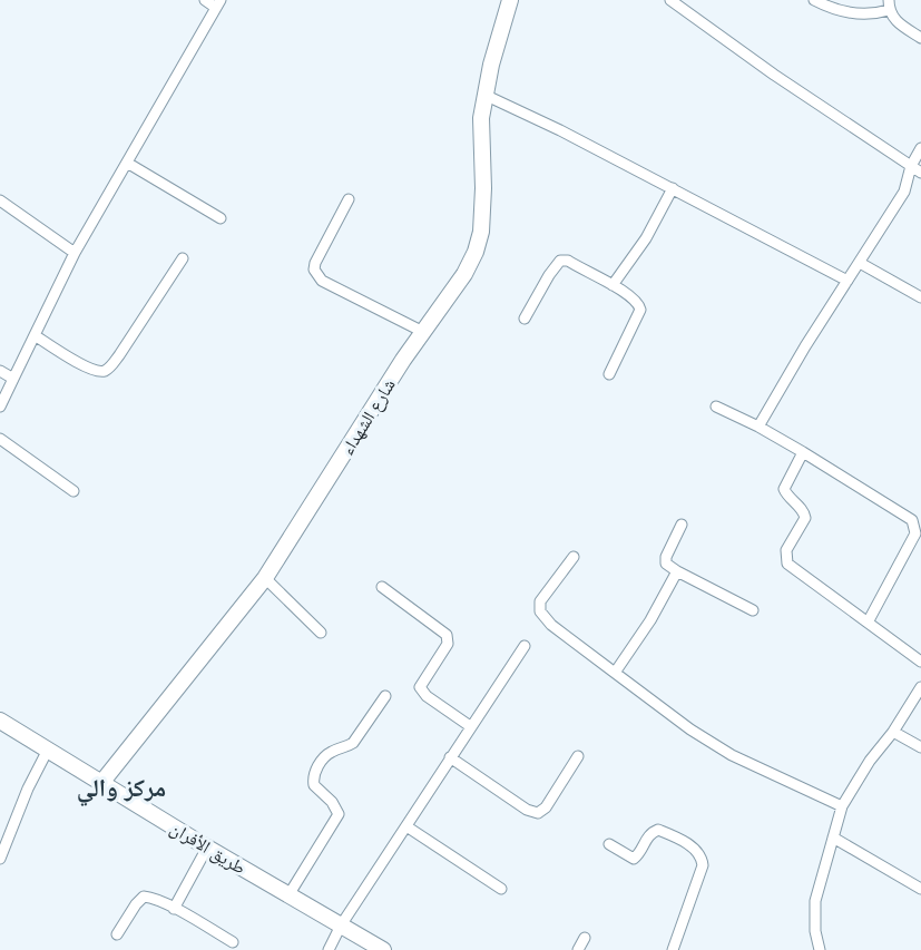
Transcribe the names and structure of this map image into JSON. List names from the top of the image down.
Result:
{
  "streets": {
    "street": ["شارع الشهداء", "طريق الأفران"]
  },
  "crossings": [
    ["شارع الشهداء", "طريق الأفران"]
  ],
  "districts": ["مركز والي"]
}
